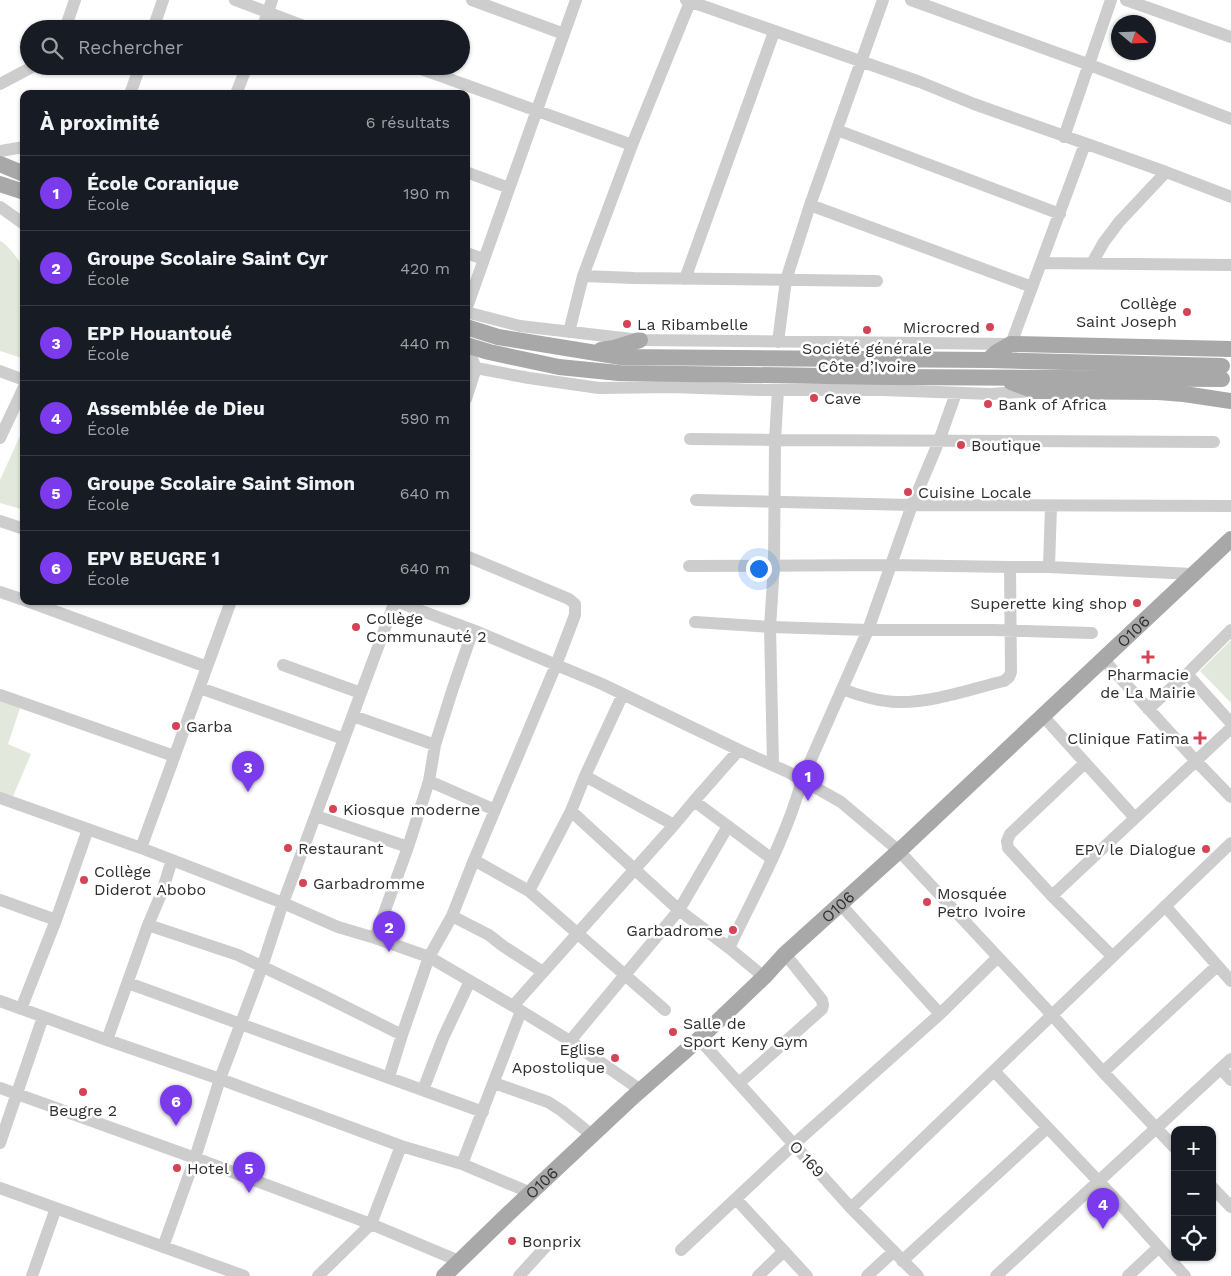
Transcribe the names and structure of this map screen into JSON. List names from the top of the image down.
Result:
{
  "streets": {
    "main road": ["O106"],
    "street": ["O 169"]
  },
  "crossings": [
    ["O106", "O 169"]
  ],
  "places": {
    "other": [
      "Collège Saint Joseph",
      "La Ribambelle",
      "Microcred",
      "Société générale Côte d’Ivoire",
      "Cave",
      "Bank of Africa",
      "Boutique",
      "Cuisine Locale",
      "Superette king shop",
      "Collège Communauté 2",
      "Garba",
      "Kiosque moderne",
      "Restaurant",
      "EPV le Dialogue",
      "Collège Diderot Abobo",
      "Garbadromme",
      "Mosquée Petro Ivoire",
      "Garbadrome",
      "Salle de Sport Keny Gym",
      "Eglise Apostolique",
      "Beugre 2",
      "Hotel",
      "Bonprix"
    ],
    "health": ["Pharmacie de La Mairie", "Clinique Fatima"]
  },
  "north": "right",
  "page": {
    "search": "Rechercher",
    "heading": ["À proximité", "6 résultats"],
    "list": [
      {
        "mark": "1",
        "name": "École Coranique",
        "note": "École",
        "value": "190 m"
      },
      {
        "mark": "2",
        "name": "Groupe Scolaire Saint Cyr",
        "note": "École",
        "value": "420 m"
      },
      {
        "mark": "3",
        "name": "EPP Houantoué",
        "note": "École",
        "value": "440 m"
      },
      {
        "mark": "4",
        "name": "Assemblée de Dieu",
        "note": "École",
        "value": "590 m"
      },
      {
        "mark": "5",
        "name": "Groupe Scolaire Saint Simon",
        "note": "École",
        "value": "640 m"
      },
      {
        "mark": "6",
        "name": "EPV BEUGRE 1",
        "note": "École",
        "value": "640 m"
      }
    ],
    "pins": [
      "3",
      "1",
      "2",
      "6",
      "5",
      "4"
    ],
    "map_buttons": ["+", "−"]
  }
}
